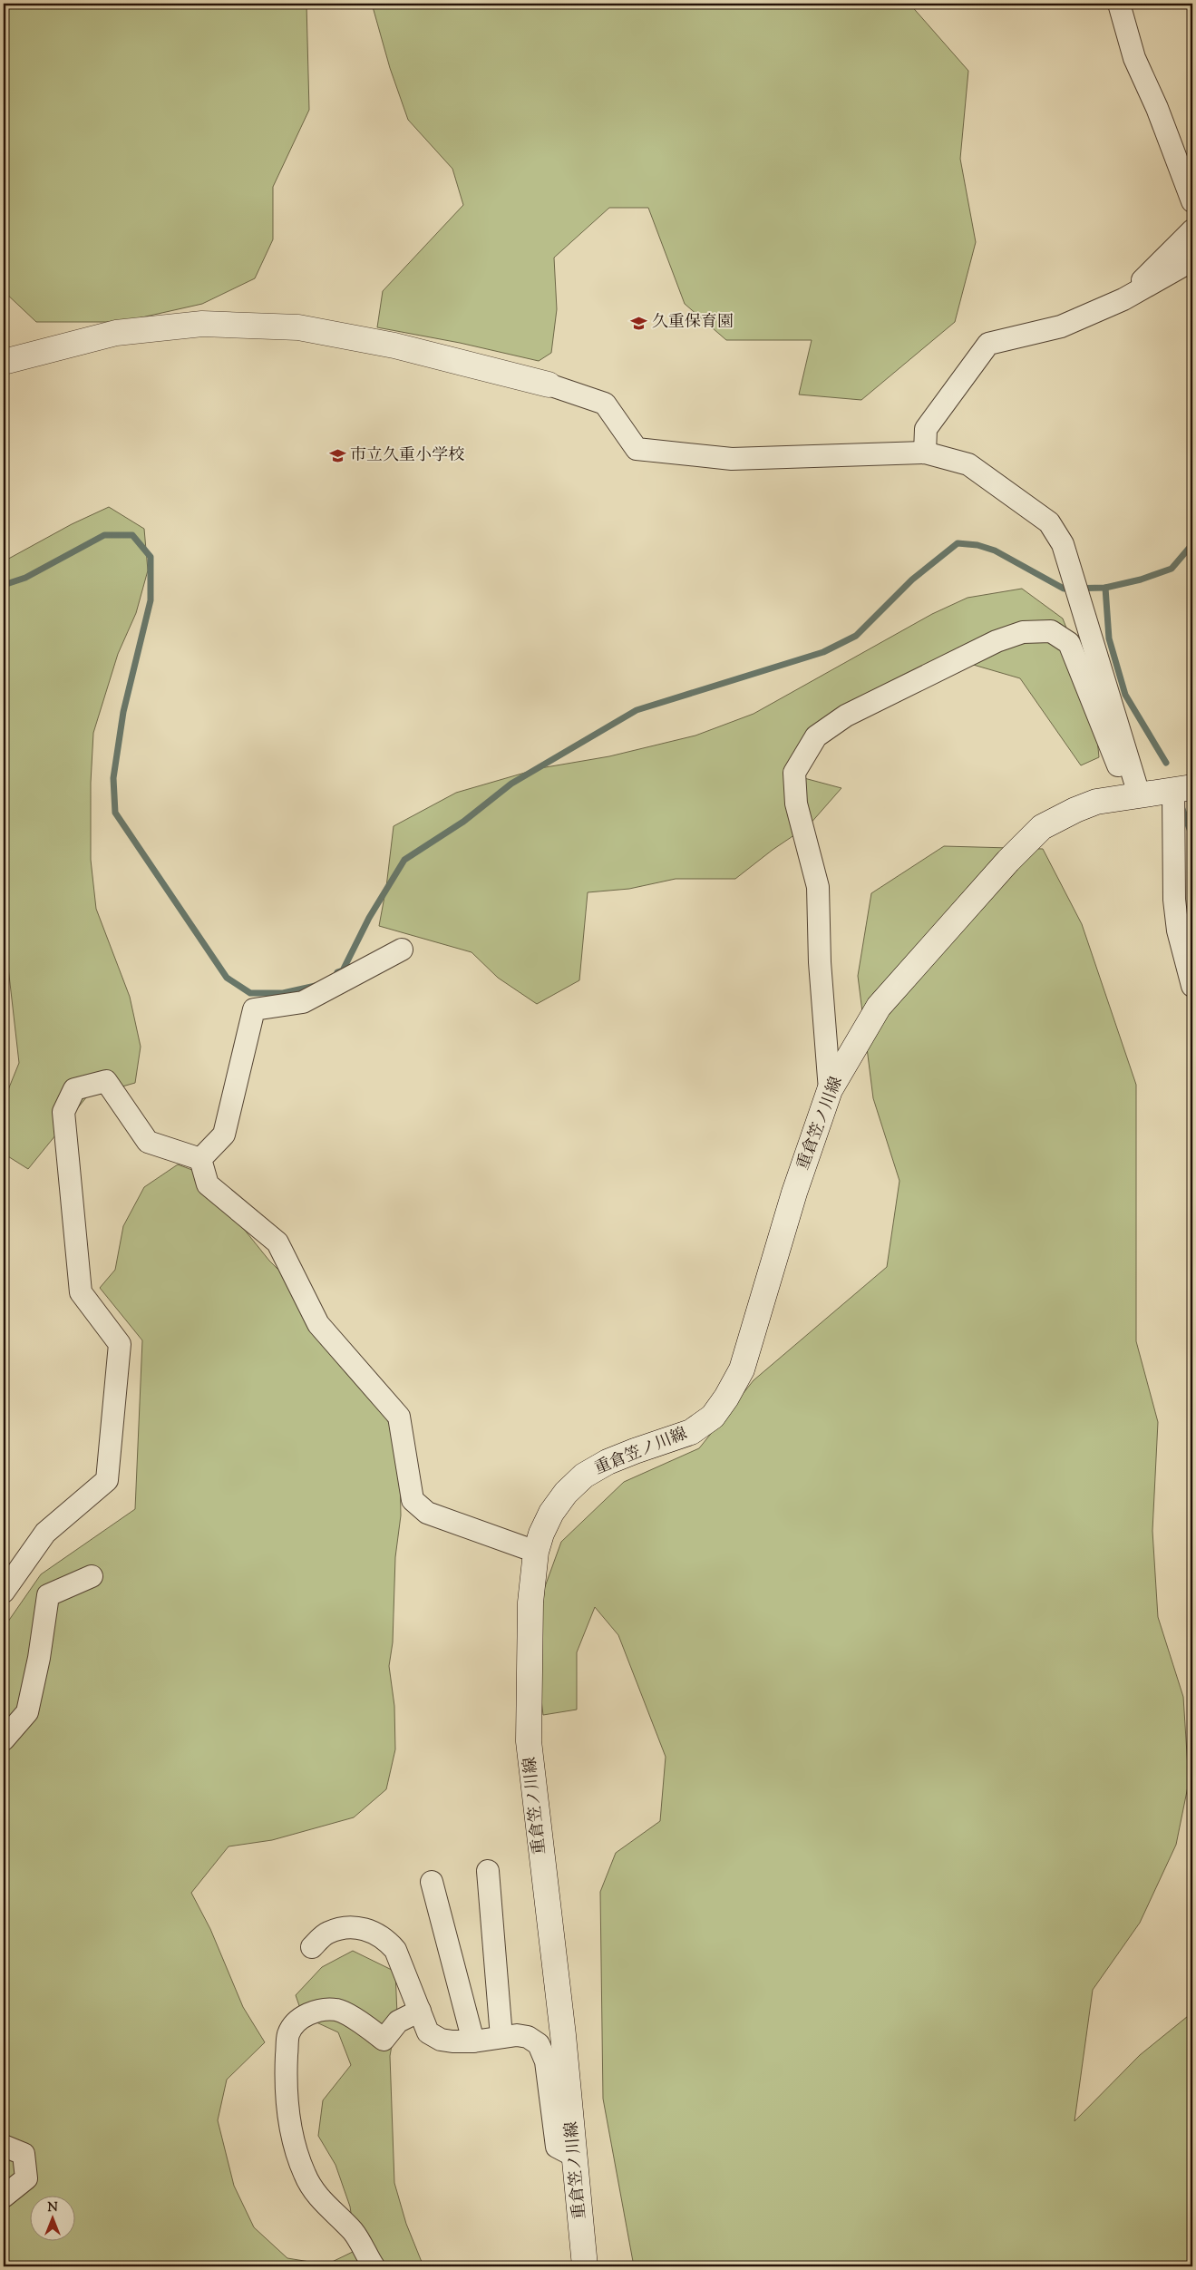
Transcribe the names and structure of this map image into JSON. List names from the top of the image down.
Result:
{
  "streets": {
    "main road": ["重倉笠ノ川線"]
  },
  "places": {
    "school or university": ["久重保育園", "市立久重小学校"]
  },
  "north": "top"
}
